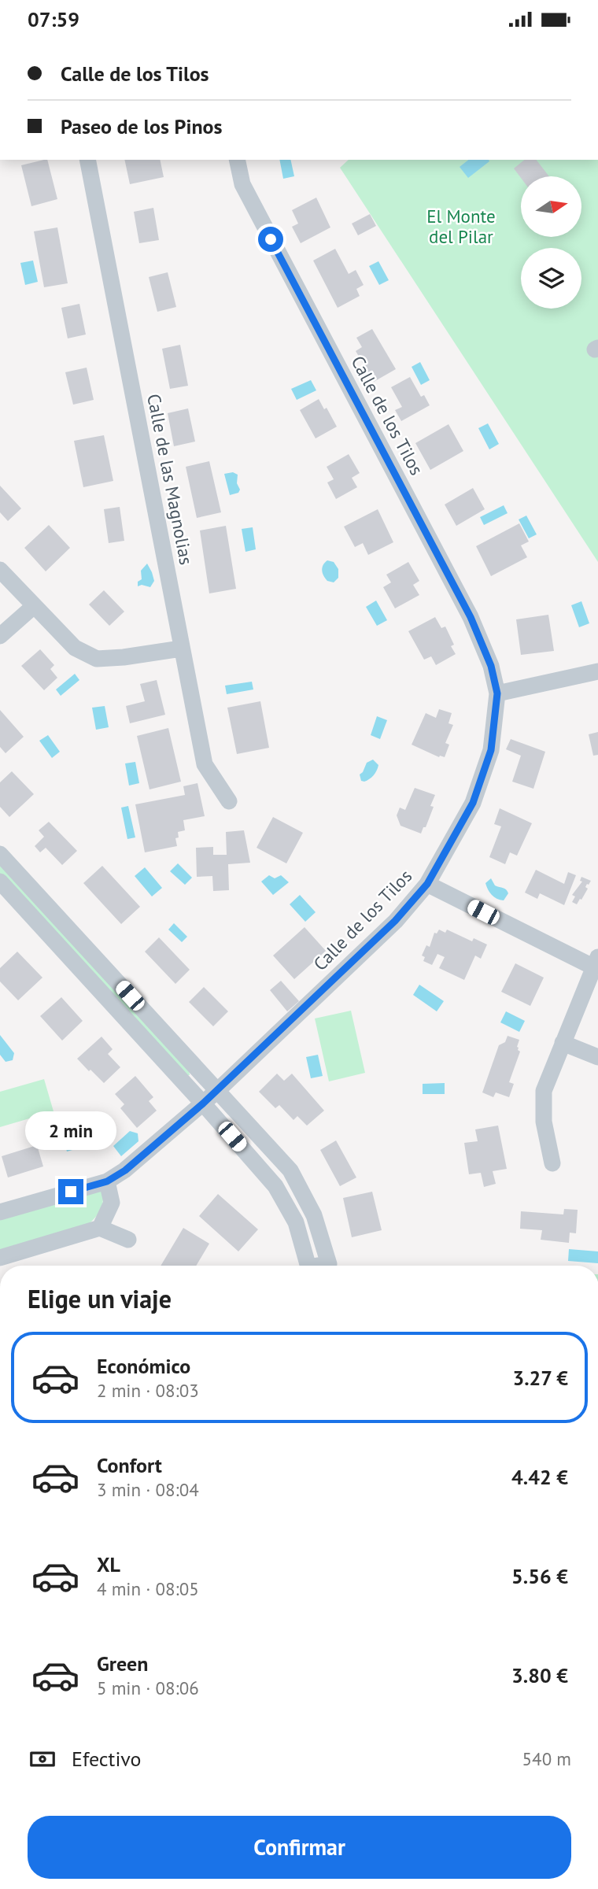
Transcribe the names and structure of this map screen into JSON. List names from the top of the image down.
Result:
{
  "streets": {
    "street": ["Calle de los Tilos", "Calle de las Magnolias"]
  },
  "parks": ["El Monte del Pilar"],
  "north": "right",
  "page": {
    "status": "07:59",
    "banner": ["Calle de los Tilos", "Paseo de los Pinos"],
    "bubble": "2 min",
    "heading": "Elige un viaje",
    "list": [
      {
        "name": "Económico",
        "note": "2 min · 08:03",
        "value": "3.27 €"
      },
      {
        "name": "Confort",
        "note": "3 min · 08:04",
        "value": "4.42 €"
      },
      {
        "name": "XL",
        "note": "4 min · 08:05",
        "value": "5.56 €"
      },
      {
        "name": "Green",
        "note": "5 min · 08:06",
        "value": "3.80 €"
      }
    ],
    "pay": ["Efectivo", "540 m"],
    "buttons": "Confirmar"
  }
}
